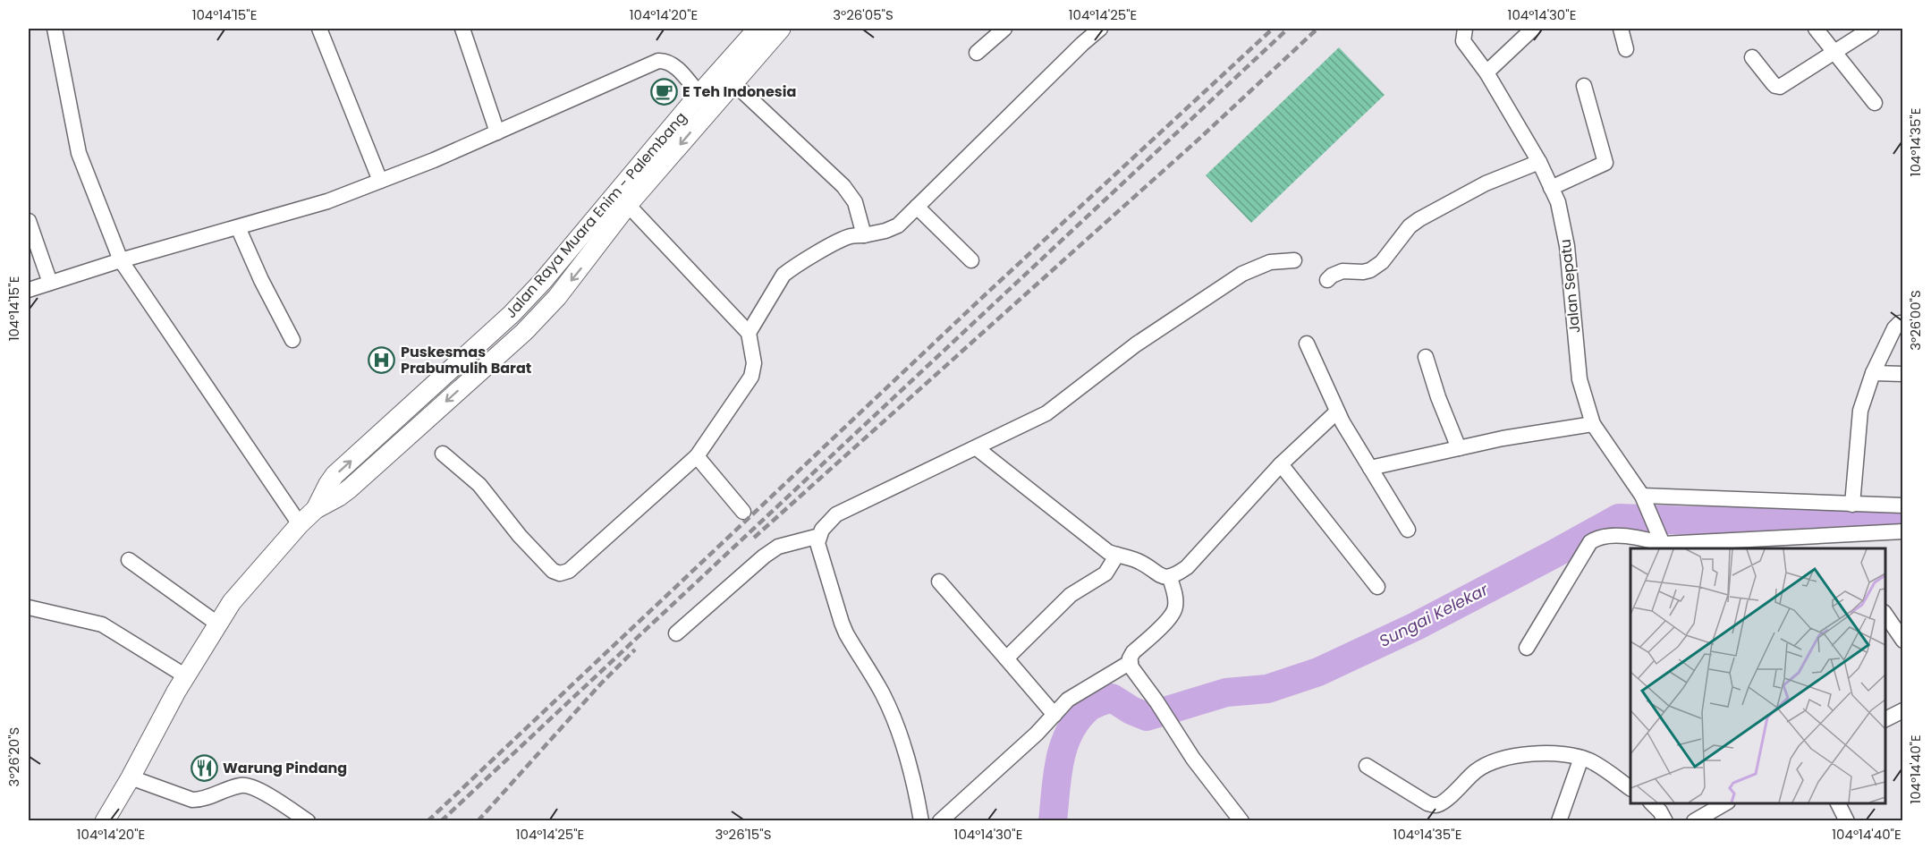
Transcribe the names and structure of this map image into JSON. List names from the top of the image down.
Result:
{
  "streets": {
    "main road": ["Jalan Raya Muara Enim - Palembang"],
    "street": ["Jalan Sepatu"]
  },
  "water": ["Sungai Kelekar"],
  "places": {
    "cafe": ["E Teh Indonesia"],
    "hospital": ["Puskesmas Prabumulih Barat"],
    "restaurant": ["Warung Pindang"]
  },
  "coordinates": [
    "104°14'15\"E",
    "104°14'20\"E",
    "3°26'05\"S",
    "104°14'25\"E",
    "104°14'30\"E",
    "104°14'35\"E",
    "3°26'00\"S",
    "3°26'20\"S",
    "104°14'40\"E",
    "3°26'15\"S"
  ]
}
